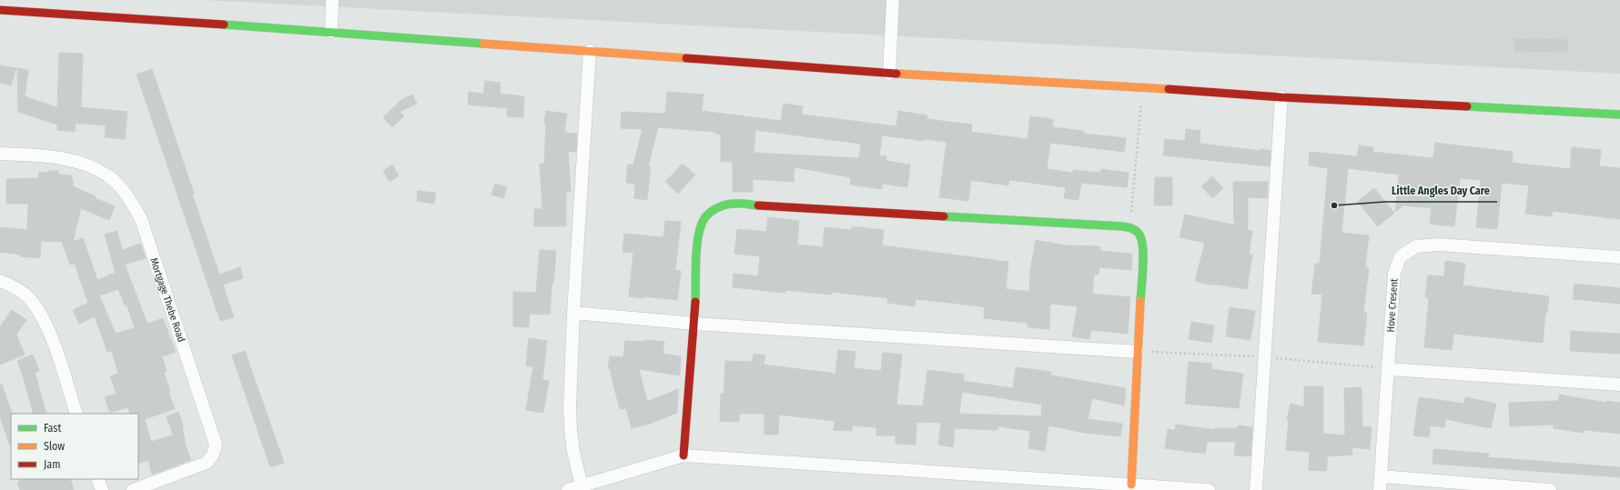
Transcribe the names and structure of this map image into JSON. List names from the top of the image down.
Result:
{
  "streets": {
    "street": ["Mortgage Thebe Road", "Hove Cresent"]
  },
  "places": ["Little Angles Day Care"],
  "legend": ["Fast", "Slow", "Jam"]
}
